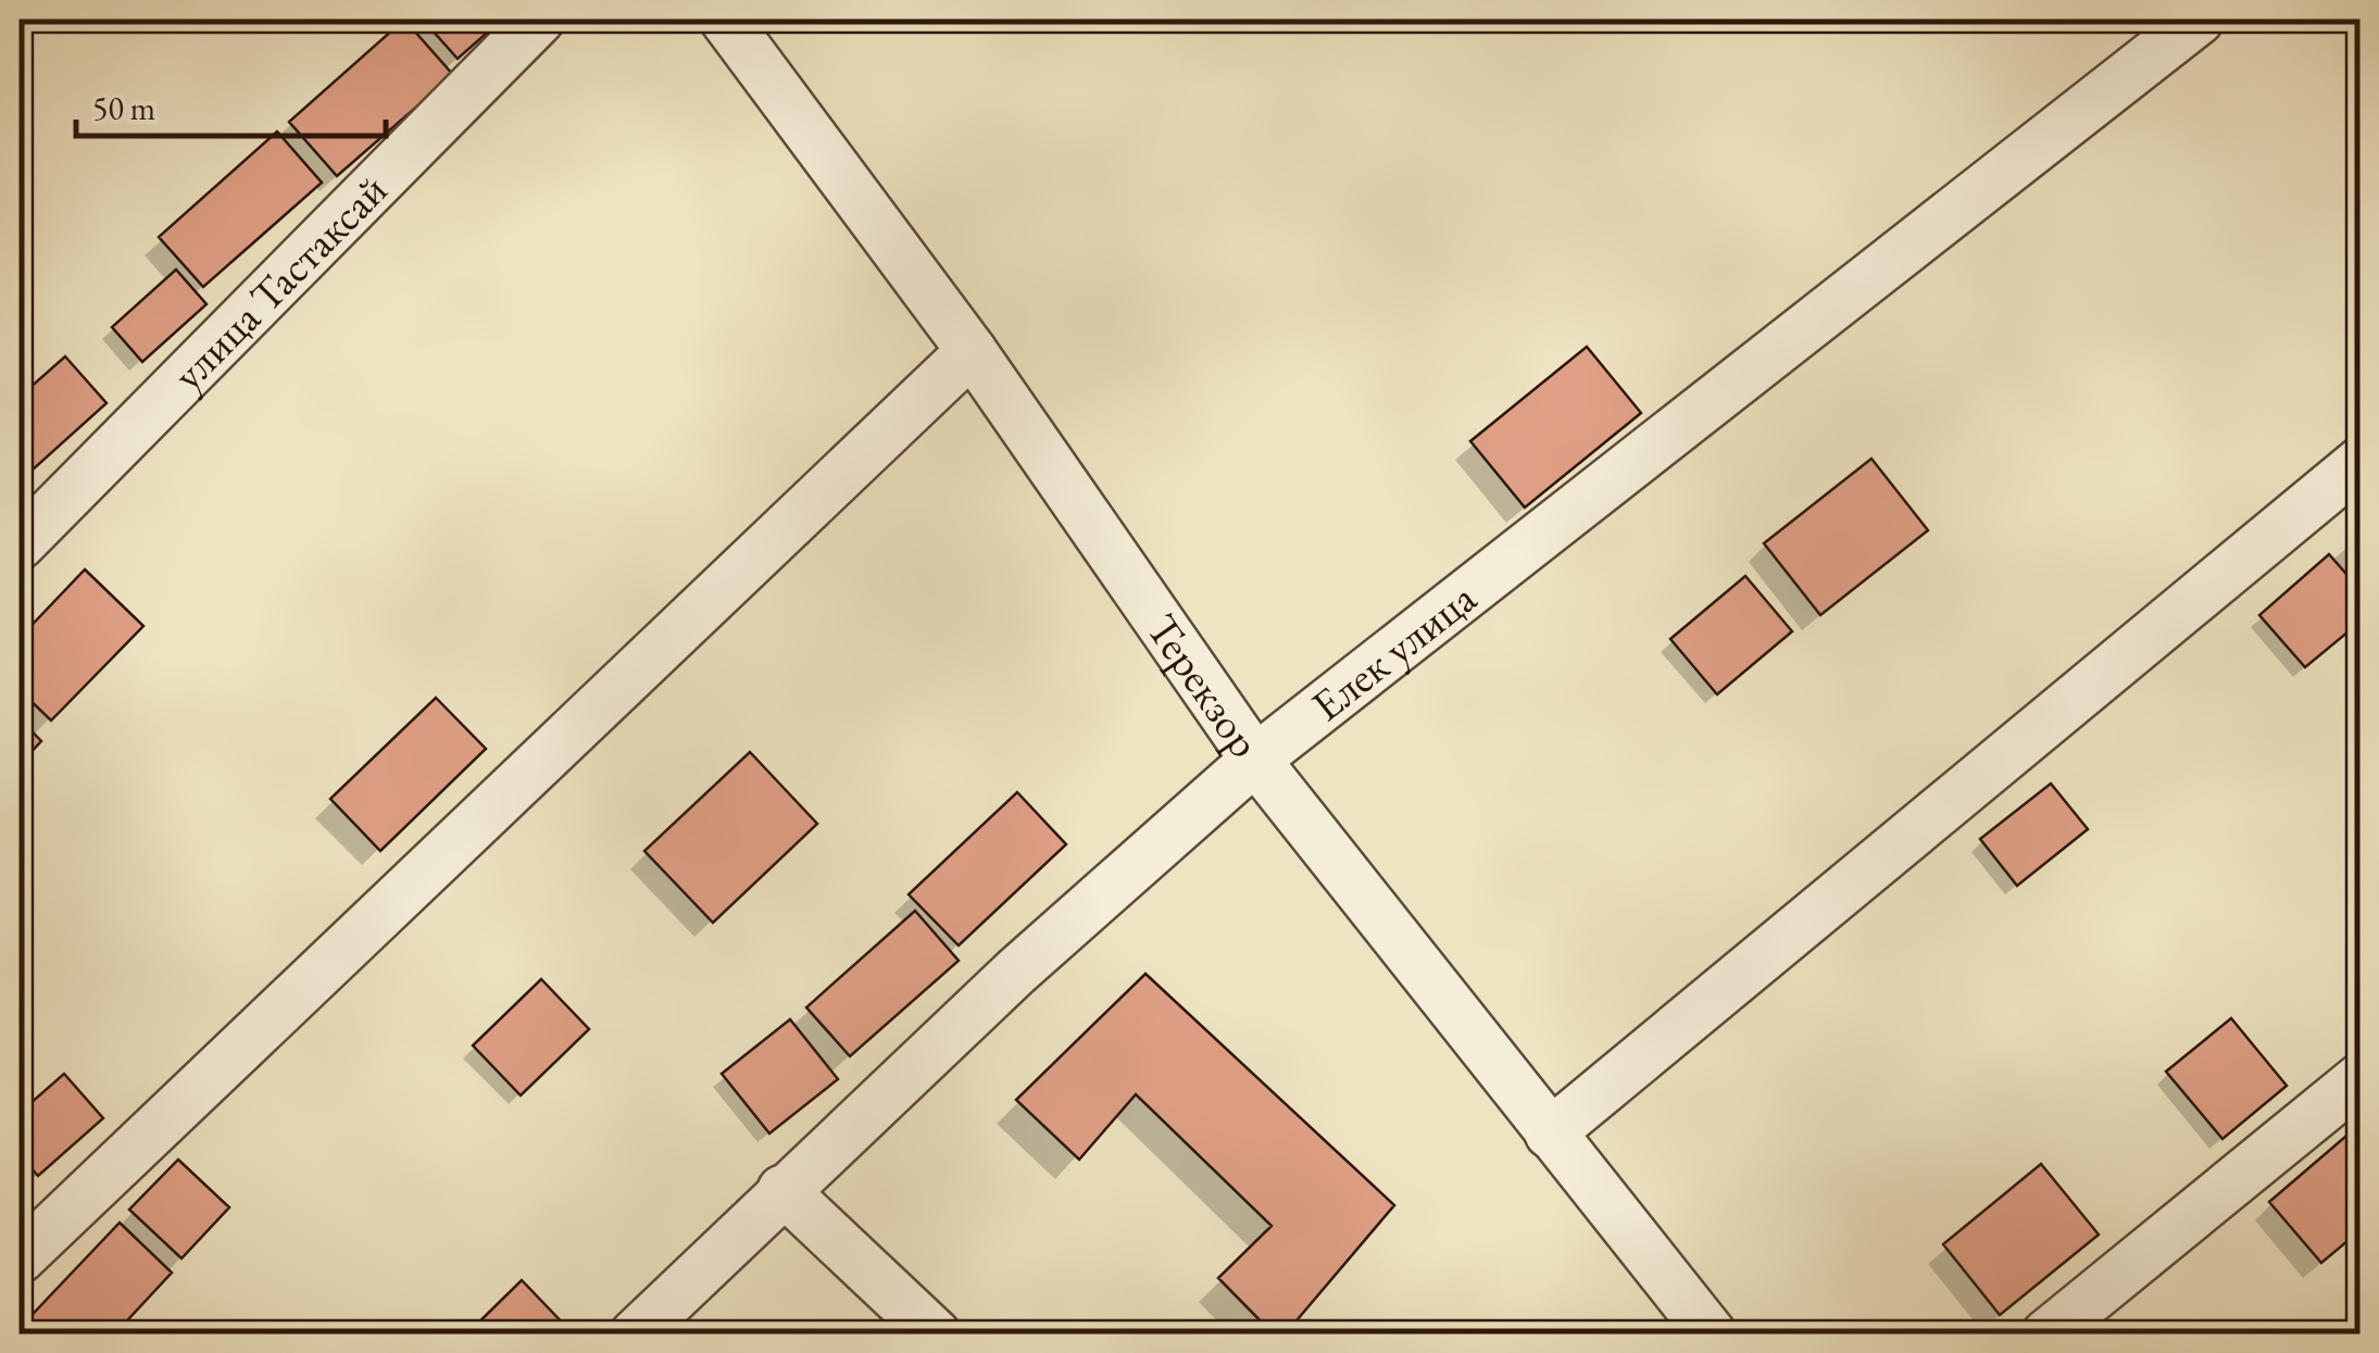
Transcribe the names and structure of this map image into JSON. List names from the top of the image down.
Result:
{
  "streets": {
    "street": ["улица Тастаксай", "Елек улица", "Терекзор"]
  },
  "crossings": [
    ["Елек улица", "Терекзор"]
  ],
  "scale_bar": "50 m"
}
